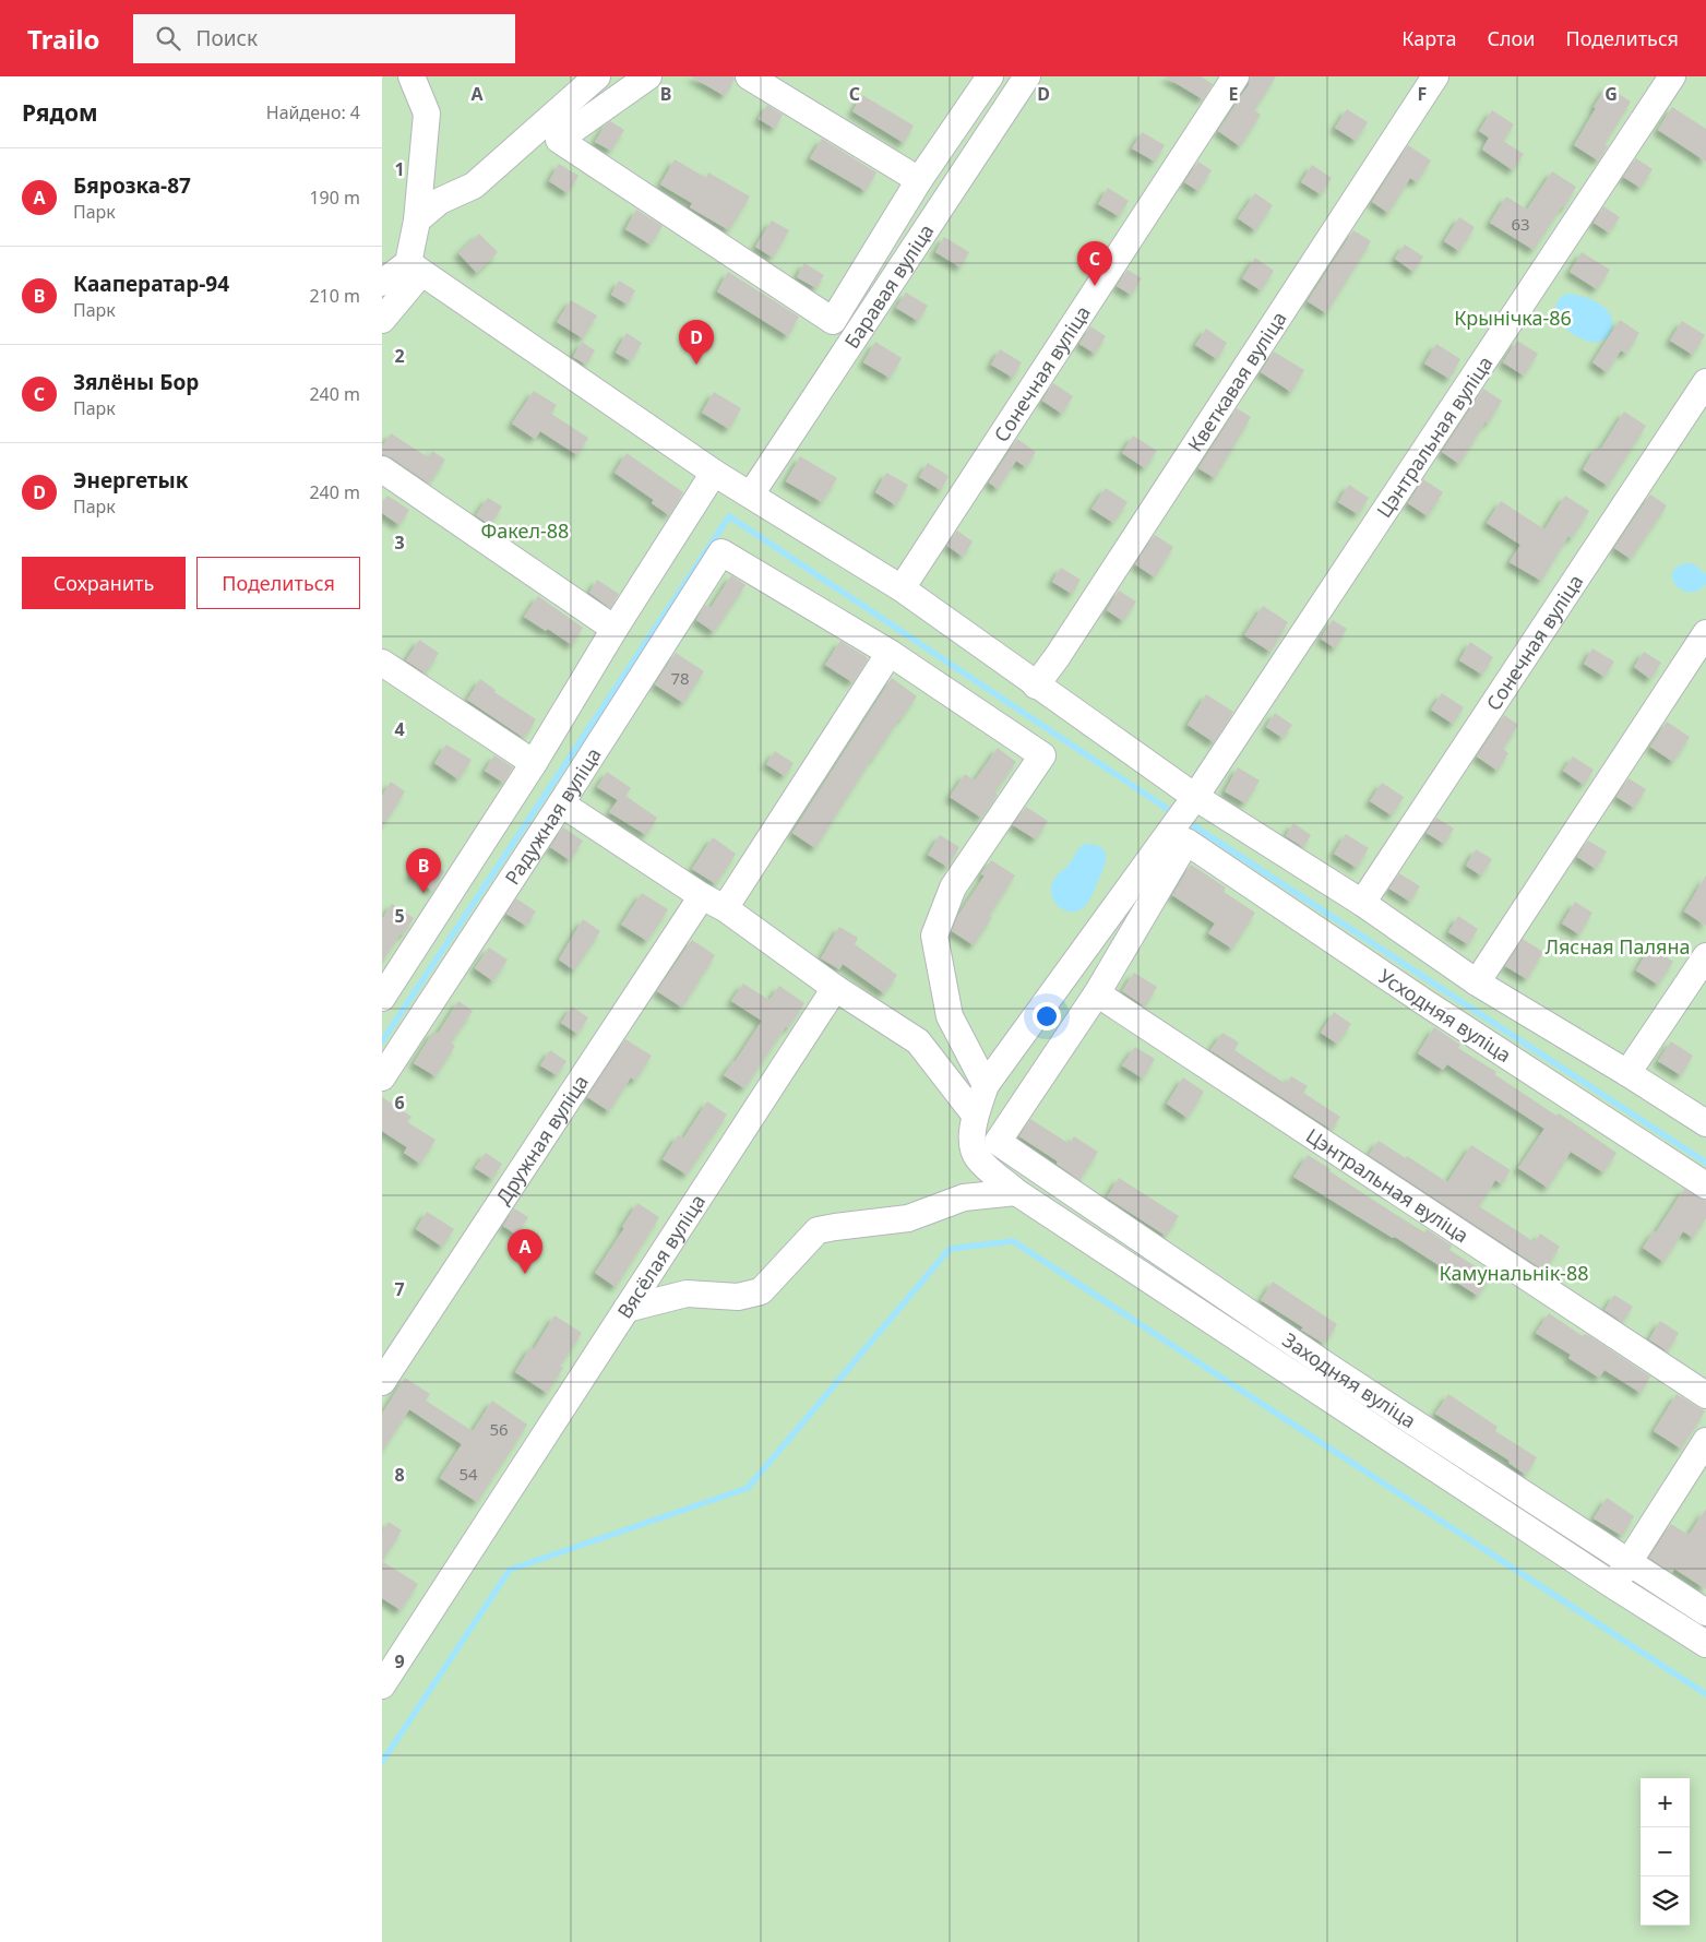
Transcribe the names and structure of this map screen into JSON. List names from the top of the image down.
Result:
{
  "streets": {
    "street": [
      "Баравая вуліца",
      "Сонечная вуліца",
      "Кветкавая вуліца",
      "Цэнтральная вуліца",
      "Радужная вуліца",
      "Усходняя вуліца",
      "Дружная вуліца",
      "Вясёлая вуліца",
      "Заходняя вуліца"
    ]
  },
  "crossings": [
    ["Цэнтральная вуліца", "Усходняя вуліца"],
    ["Цэнтральная вуліца", "Заходняя вуліца"]
  ],
  "parks": [
    "Крынічка-86",
    "Факел-88",
    "Лясная Паляна",
    "Камунальнік-88"
  ],
  "house_numbers": [
    "63",
    "78",
    "56",
    "54"
  ],
  "page": {
    "header": "Trailo",
    "search": "Поиск",
    "nav": ["Карта", "Слои", "Поделиться"],
    "heading": ["Рядом", "Найдено: 4"],
    "list": [
      {
        "mark": "A",
        "name": "Бярозка-87",
        "note": "Парк",
        "value": "190 m"
      },
      {
        "mark": "B",
        "name": "Кааператар-94",
        "note": "Парк",
        "value": "210 m"
      },
      {
        "mark": "C",
        "name": "Зялёны Бор",
        "note": "Парк",
        "value": "240 m"
      },
      {
        "mark": "D",
        "name": "Энергетык",
        "note": "Парк",
        "value": "240 m"
      }
    ],
    "pins": [
      "C",
      "D",
      "B",
      "A"
    ],
    "buttons": ["Сохранить", "Поделиться"],
    "map_buttons": ["+", "−"]
  },
  "grid": {
    "columns": [
      "A",
      "B",
      "C",
      "D",
      "E",
      "F",
      "G"
    ],
    "rows": [
      "1",
      "2",
      "3",
      "4",
      "5",
      "6",
      "7",
      "8",
      "9"
    ]
  }
}
